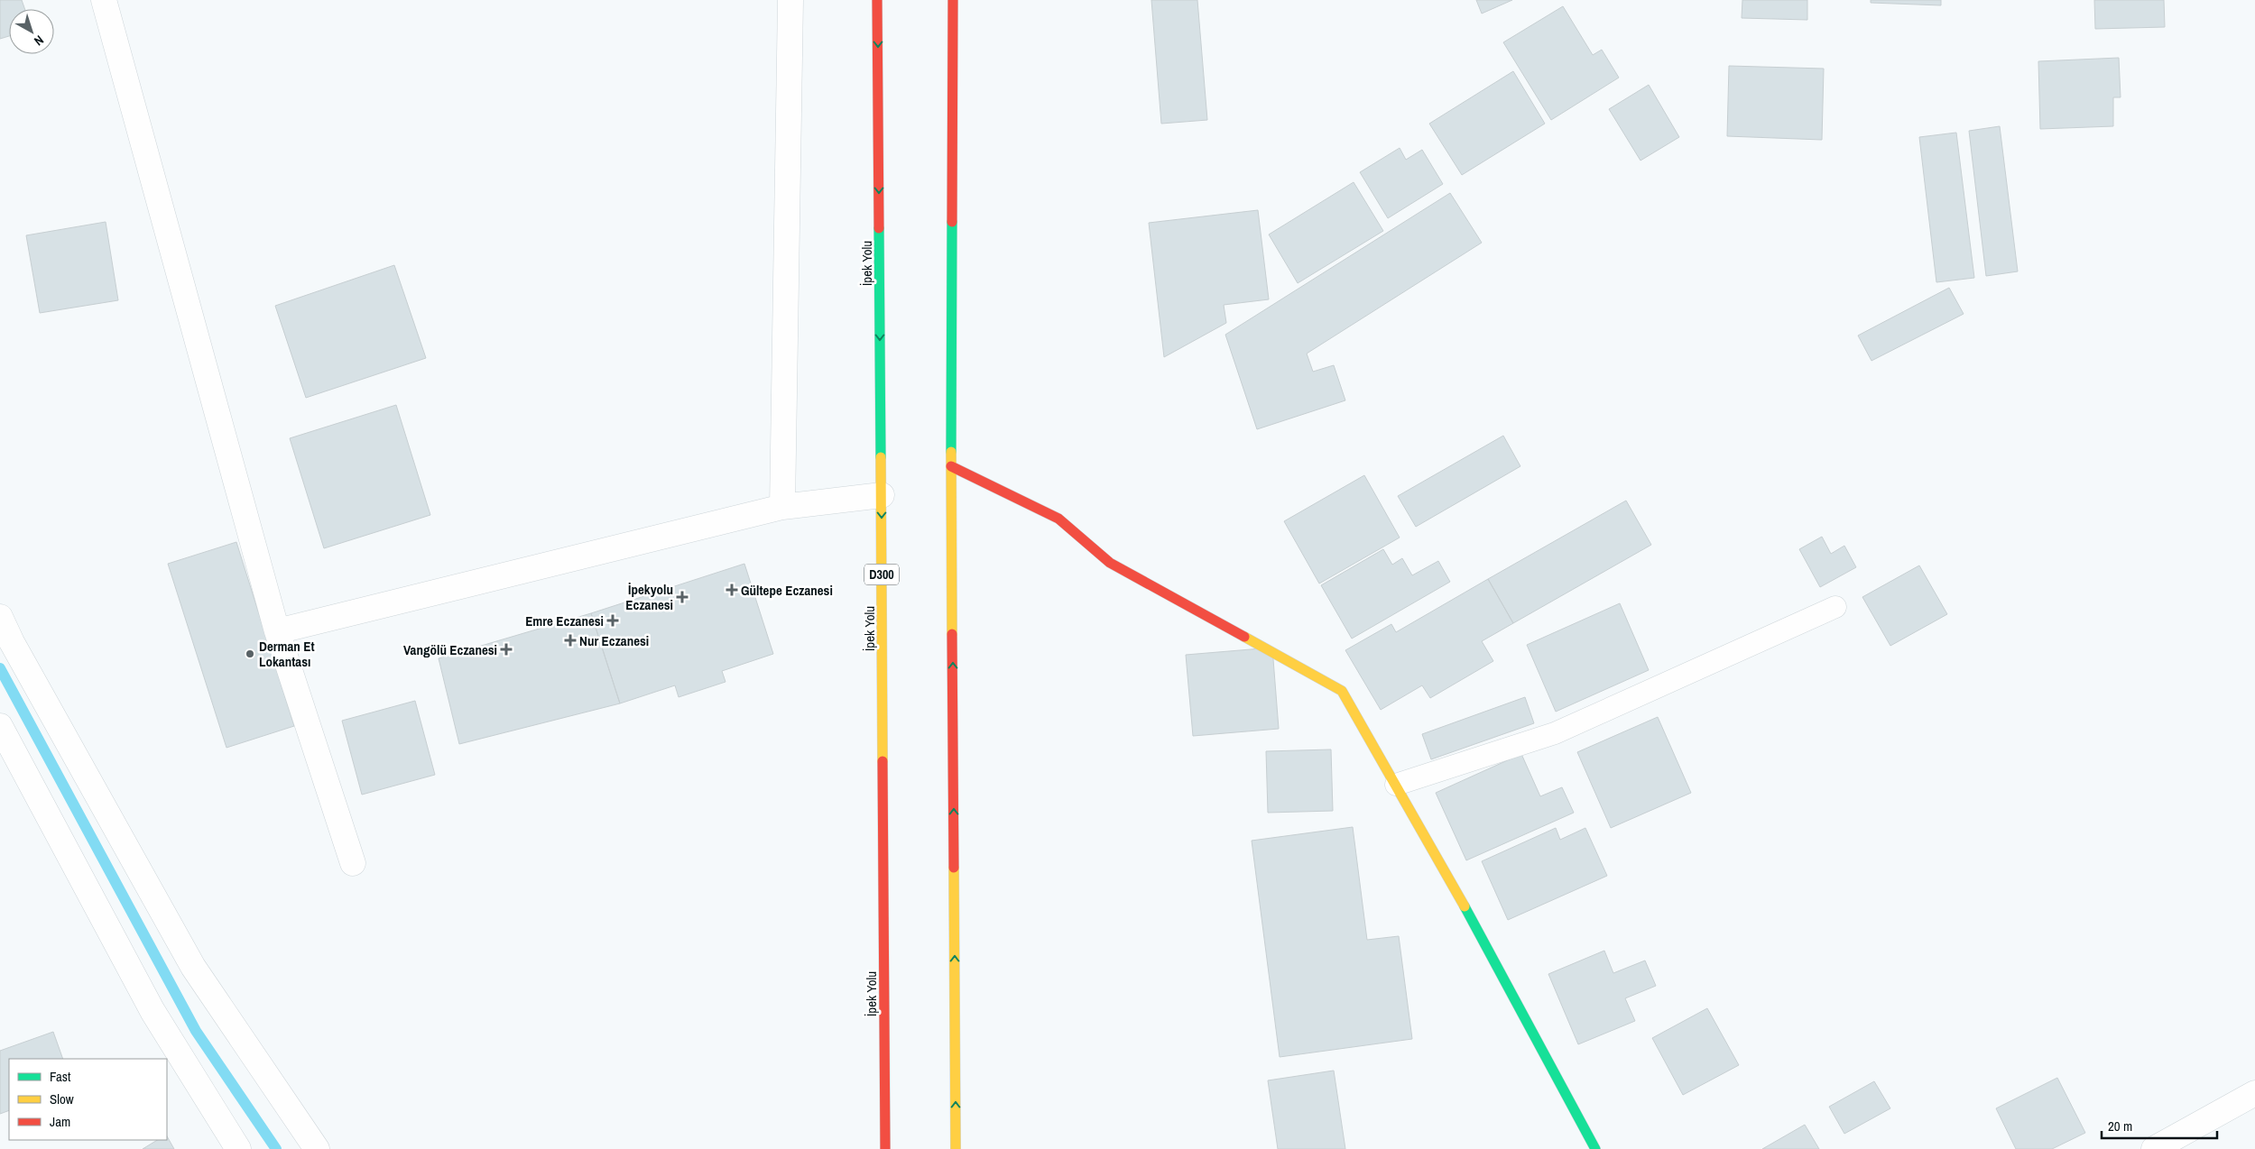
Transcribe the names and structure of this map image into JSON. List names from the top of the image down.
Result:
{
  "streets": {
    "main road": ["İpek Yolu", "D300"]
  },
  "places": {
    "health": [
      "Gültepe Eczanesi",
      "İpekyolu Eczanesi",
      "Emre Eczanesi",
      "Nur Eczanesi",
      "Vangölü Eczanesi"
    ],
    "other": ["Derman Et Lokantası"]
  },
  "legend": ["Fast", "Slow", "Jam"],
  "scale_bar": "20 m",
  "north": "bottom right"
}
